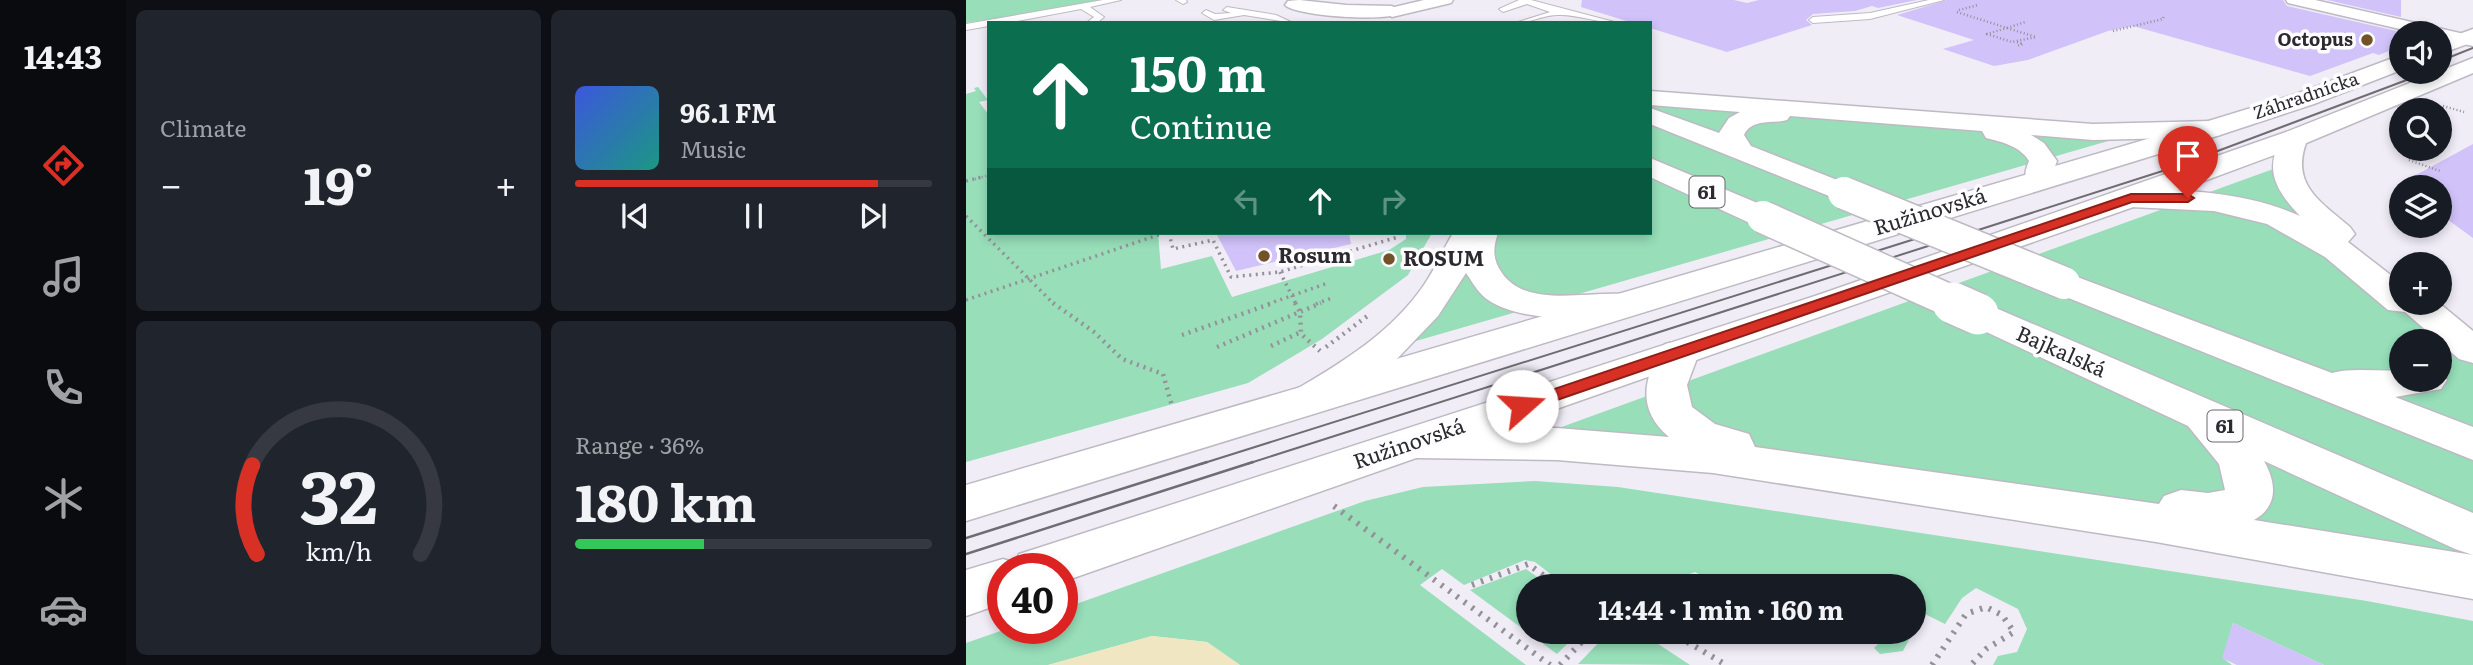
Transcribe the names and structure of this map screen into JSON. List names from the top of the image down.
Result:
{
  "streets": {
    "main road": [
      "Záhradnícka",
      "61",
      "Ružinovská",
      "Bajkalská"
    ]
  },
  "crossings": [
    ["Záhradnícka", "Ružinovská"]
  ],
  "places": ["Octopus", "Rosum", "ROSUM"],
  "page": {
    "tabs": "14:43",
    "tile": [
      "Climate",
      ["Range · 36%", "180 km"]
    ],
    "map_buttons": ["+", "−"],
    "turn": ["150 m", "Continue"],
    "song": ["96.1 FM", "Music"],
    "heat": ["−", "19°", "+"],
    "limit": "40",
    "trip": "14:44 · 1 min · 160 m",
    "gauge": ["32", "km/h"]
  }
}
